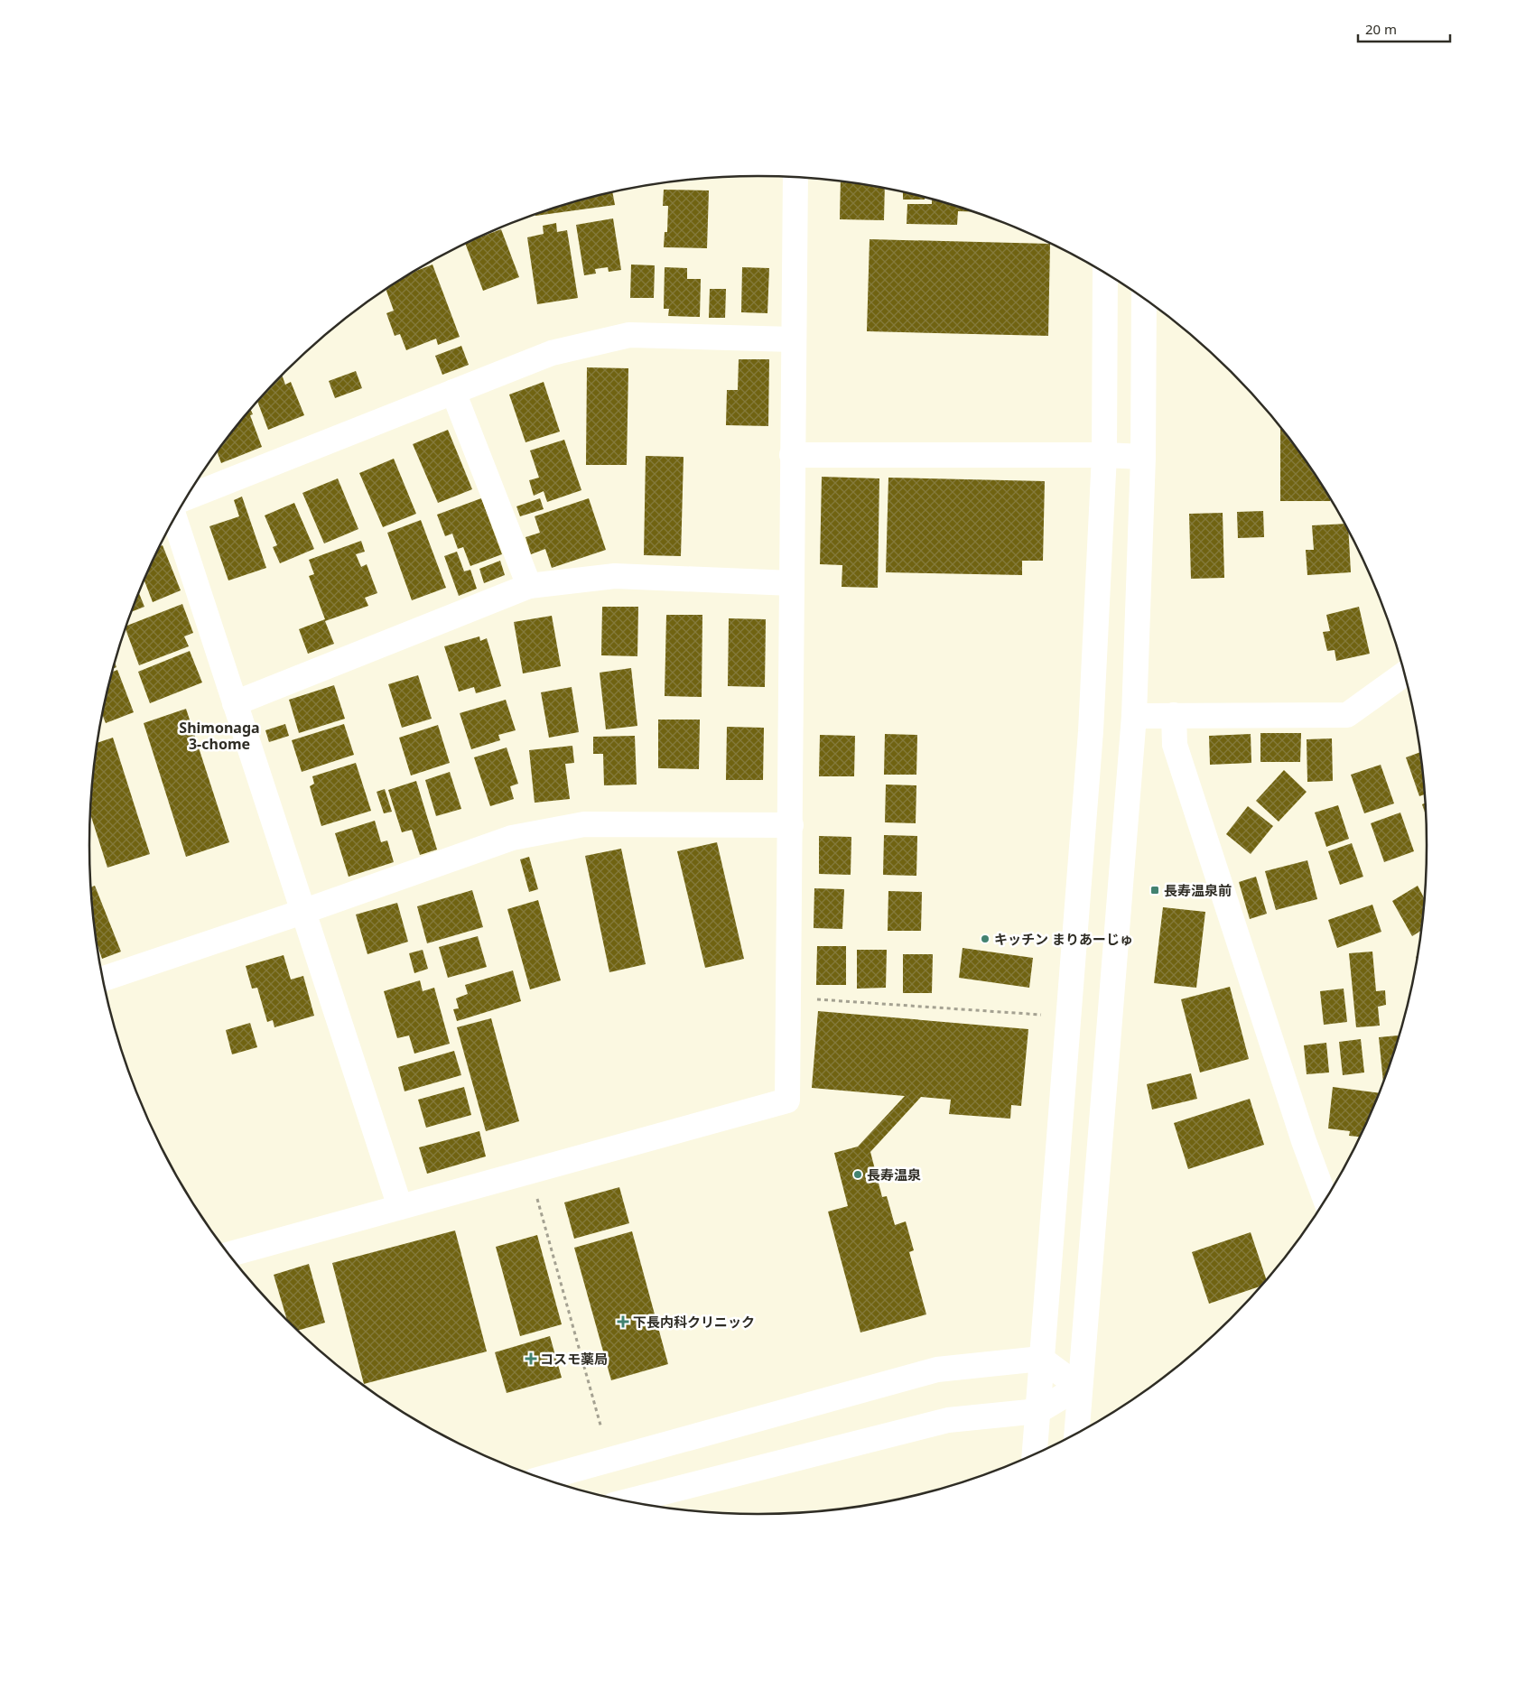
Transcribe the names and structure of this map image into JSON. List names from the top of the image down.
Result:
{
  "districts": ["Shimonaga 3-chome"],
  "places": {
    "transit": ["長寿温泉前"],
    "other": ["キッチン まりあーじゅ", "長寿温泉"],
    "health": ["下長内科クリニック", "コスモ薬局"]
  },
  "scale_bar": "20 m"
}
